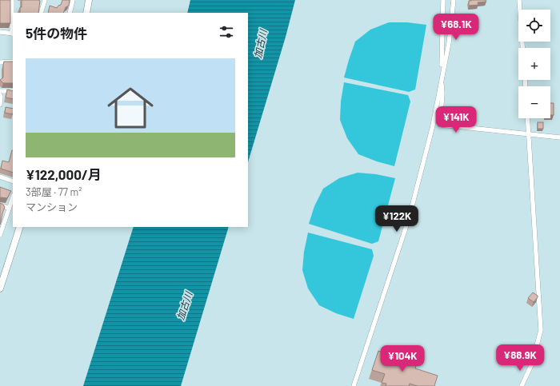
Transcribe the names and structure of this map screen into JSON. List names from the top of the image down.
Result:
{
  "water": ["加古川"],
  "page": {
    "map_buttons": ["+", "−"],
    "heading": "5件の物件",
    "price": [
      "¥68.1K",
      "¥141K",
      "¥122K",
      "¥88.9K",
      "¥104K"
    ],
    "list": [
      {
        "name": "¥122,000/月",
        "note": "3部屋 · 77 m² · マンション"
      }
    ]
  }
}
